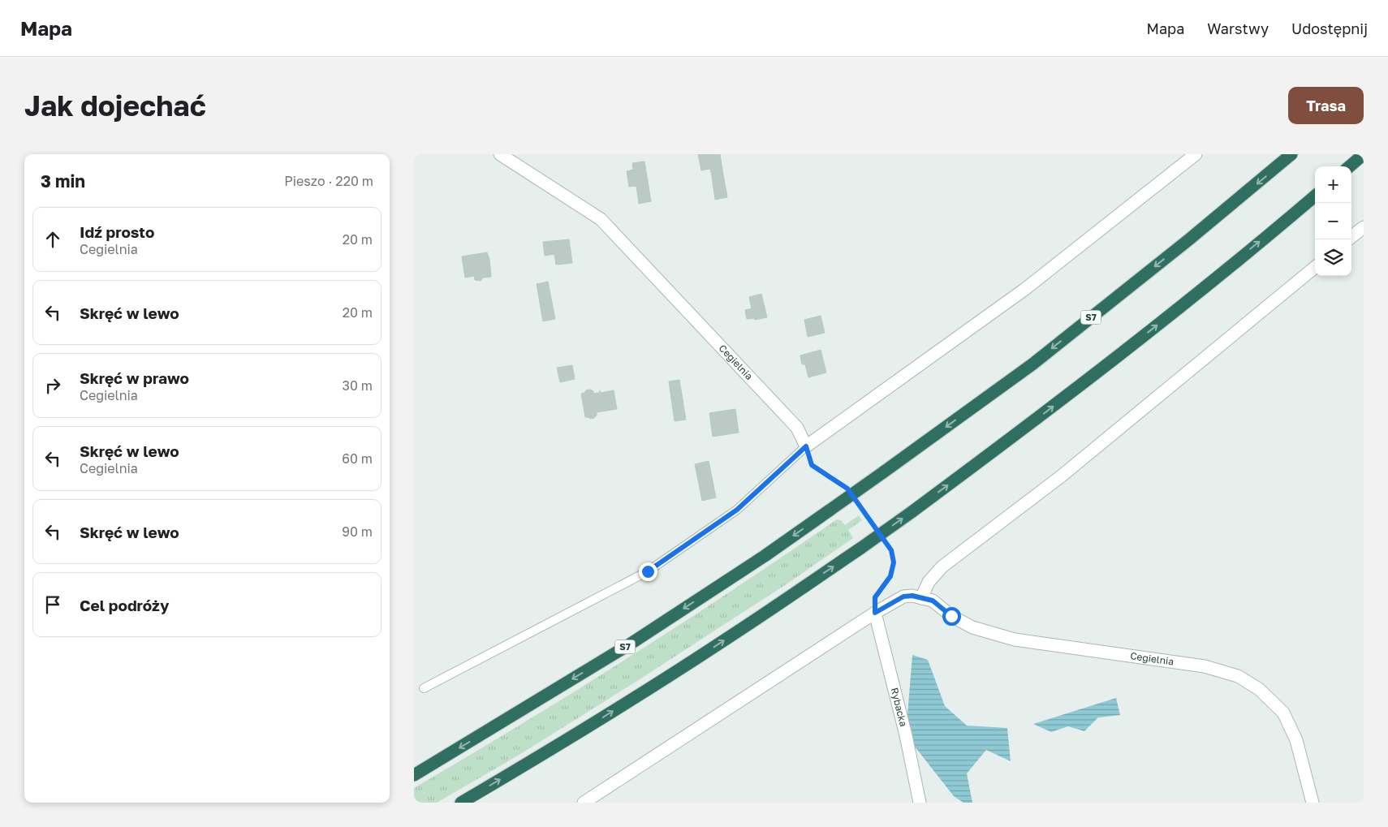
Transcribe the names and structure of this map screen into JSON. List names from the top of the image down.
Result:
{
  "streets": {
    "highway": ["S7"],
    "street": ["Cegielnia", "Rybacka"]
  },
  "page": {
    "header": "Mapa",
    "nav": ["Mapa", "Warstwy", "Udostępnij"],
    "buttons": "Trasa",
    "title": "Jak dojechać",
    "heading": ["3 min", "Pieszo · 220 m"],
    "map_buttons": ["+", "−"],
    "list": [
      ["Idź prosto", "Cegielnia", "20 m"],
      ["Skręć w lewo", "20 m"],
      ["Skręć w prawo", "Cegielnia", "30 m"],
      ["Skręć w lewo", "Cegielnia", "60 m"],
      ["Skręć w lewo", "90 m"],
      "Cel podróży"
    ]
  }
}
